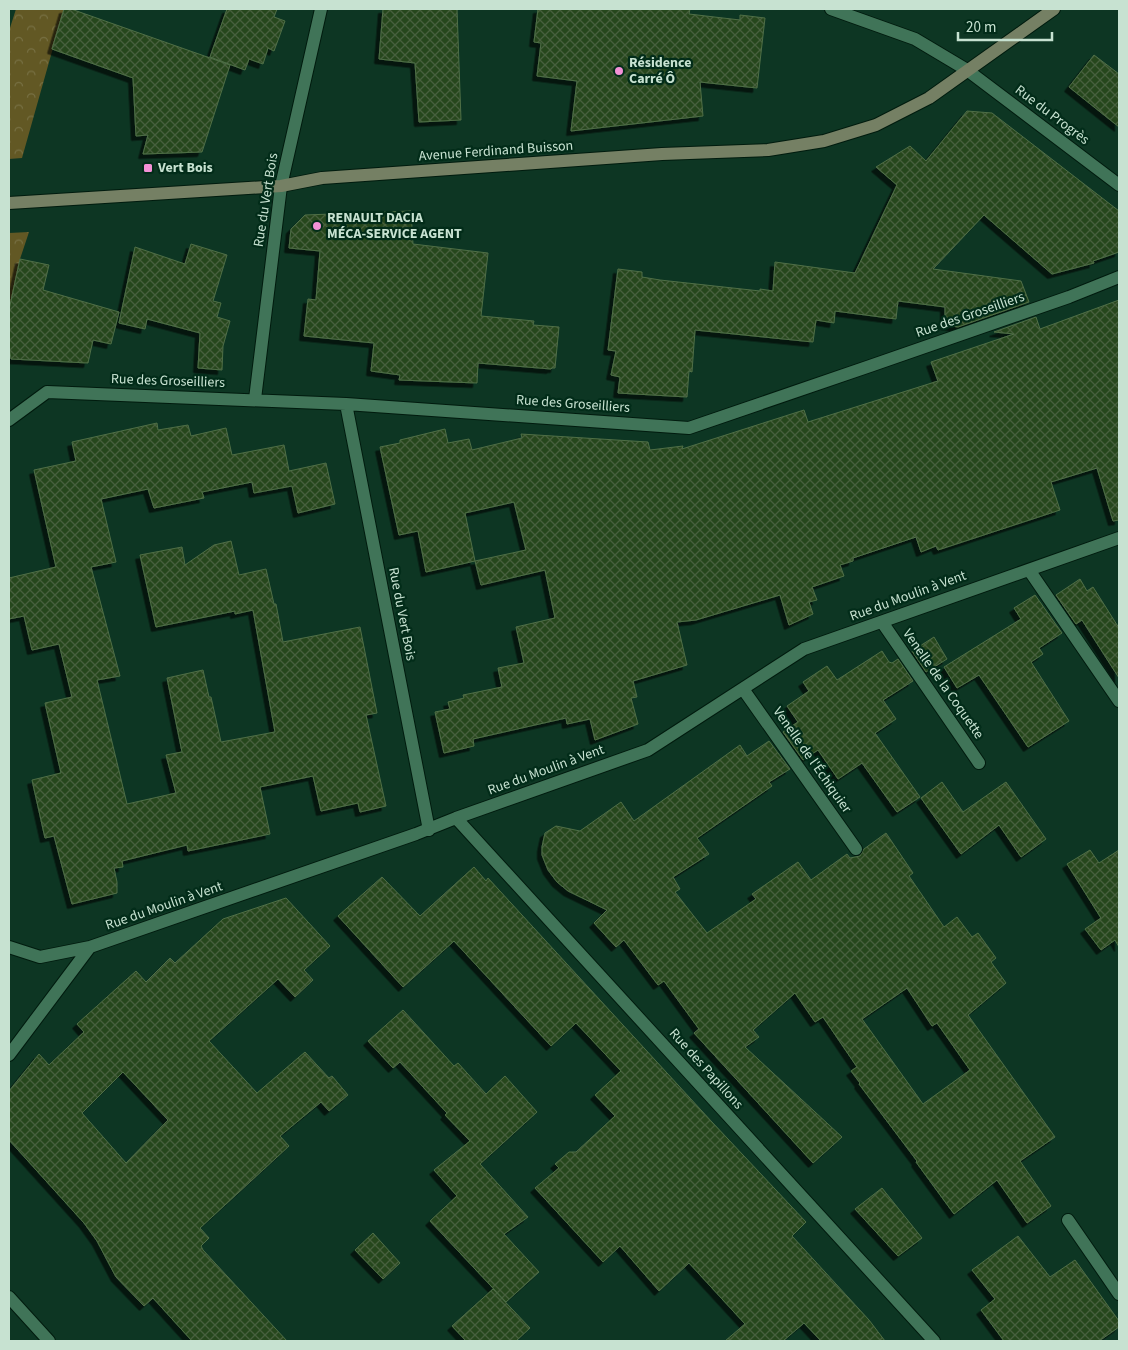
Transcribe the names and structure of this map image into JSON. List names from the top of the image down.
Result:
{
  "streets": {
    "main road": ["Avenue Ferdinand Buisson"],
    "street": [
      "Rue du Progrès",
      "Rue du Vert Bois",
      "Rue des Groseilliers",
      "Rue du Moulin à Vent",
      "Venelle de la Coquette",
      "Venelle de l'Échiquier",
      "Rue des Papillons"
    ]
  },
  "crossings": [
    ["Rue du Progrès", "Avenue Ferdinand Buisson"],
    ["Avenue Ferdinand Buisson", "Rue du Vert Bois"],
    ["Rue du Vert Bois", "Rue des Groseilliers"],
    ["Rue du Vert Bois", "Rue du Moulin à Vent"],
    ["Rue du Moulin à Vent", "Venelle de la Coquette"],
    ["Rue du Moulin à Vent", "Venelle de l'Échiquier"],
    ["Rue du Moulin à Vent", "Rue des Papillons"]
  ],
  "places": {
    "other": ["Résidence Carré Ô", "RENAULT DACIA MÉCA-SERVICE AGENT"],
    "transit": ["Vert Bois"]
  },
  "scale_bar": "20 m"
}
